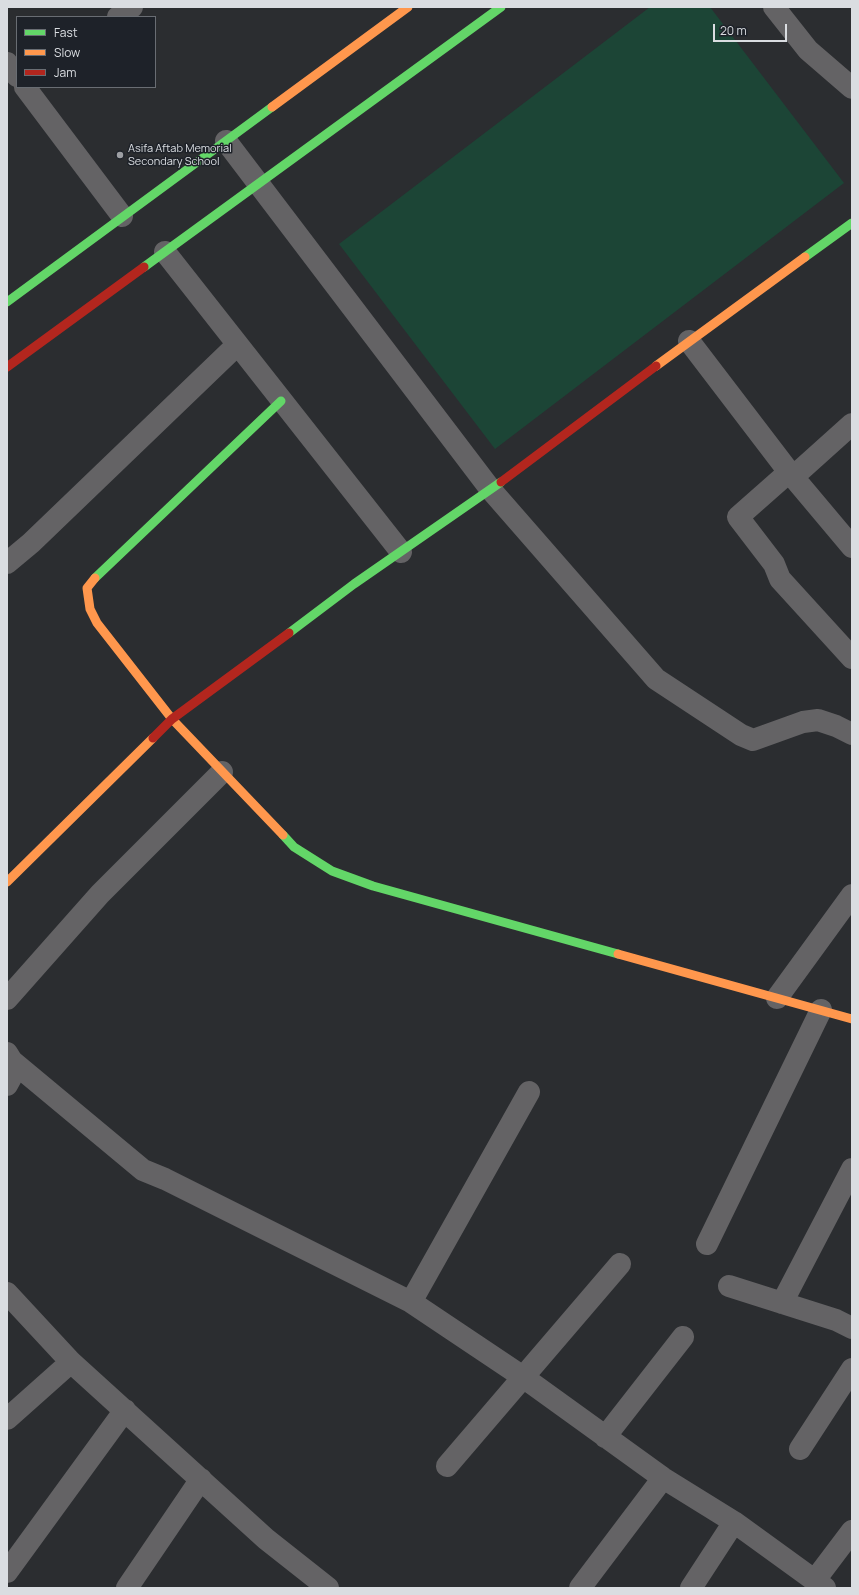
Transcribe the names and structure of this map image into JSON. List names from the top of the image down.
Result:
{
  "places": ["Asifa Aftab Memorial Secondary School"],
  "legend": ["Fast", "Slow", "Jam"],
  "scale_bar": "20 m"
}
